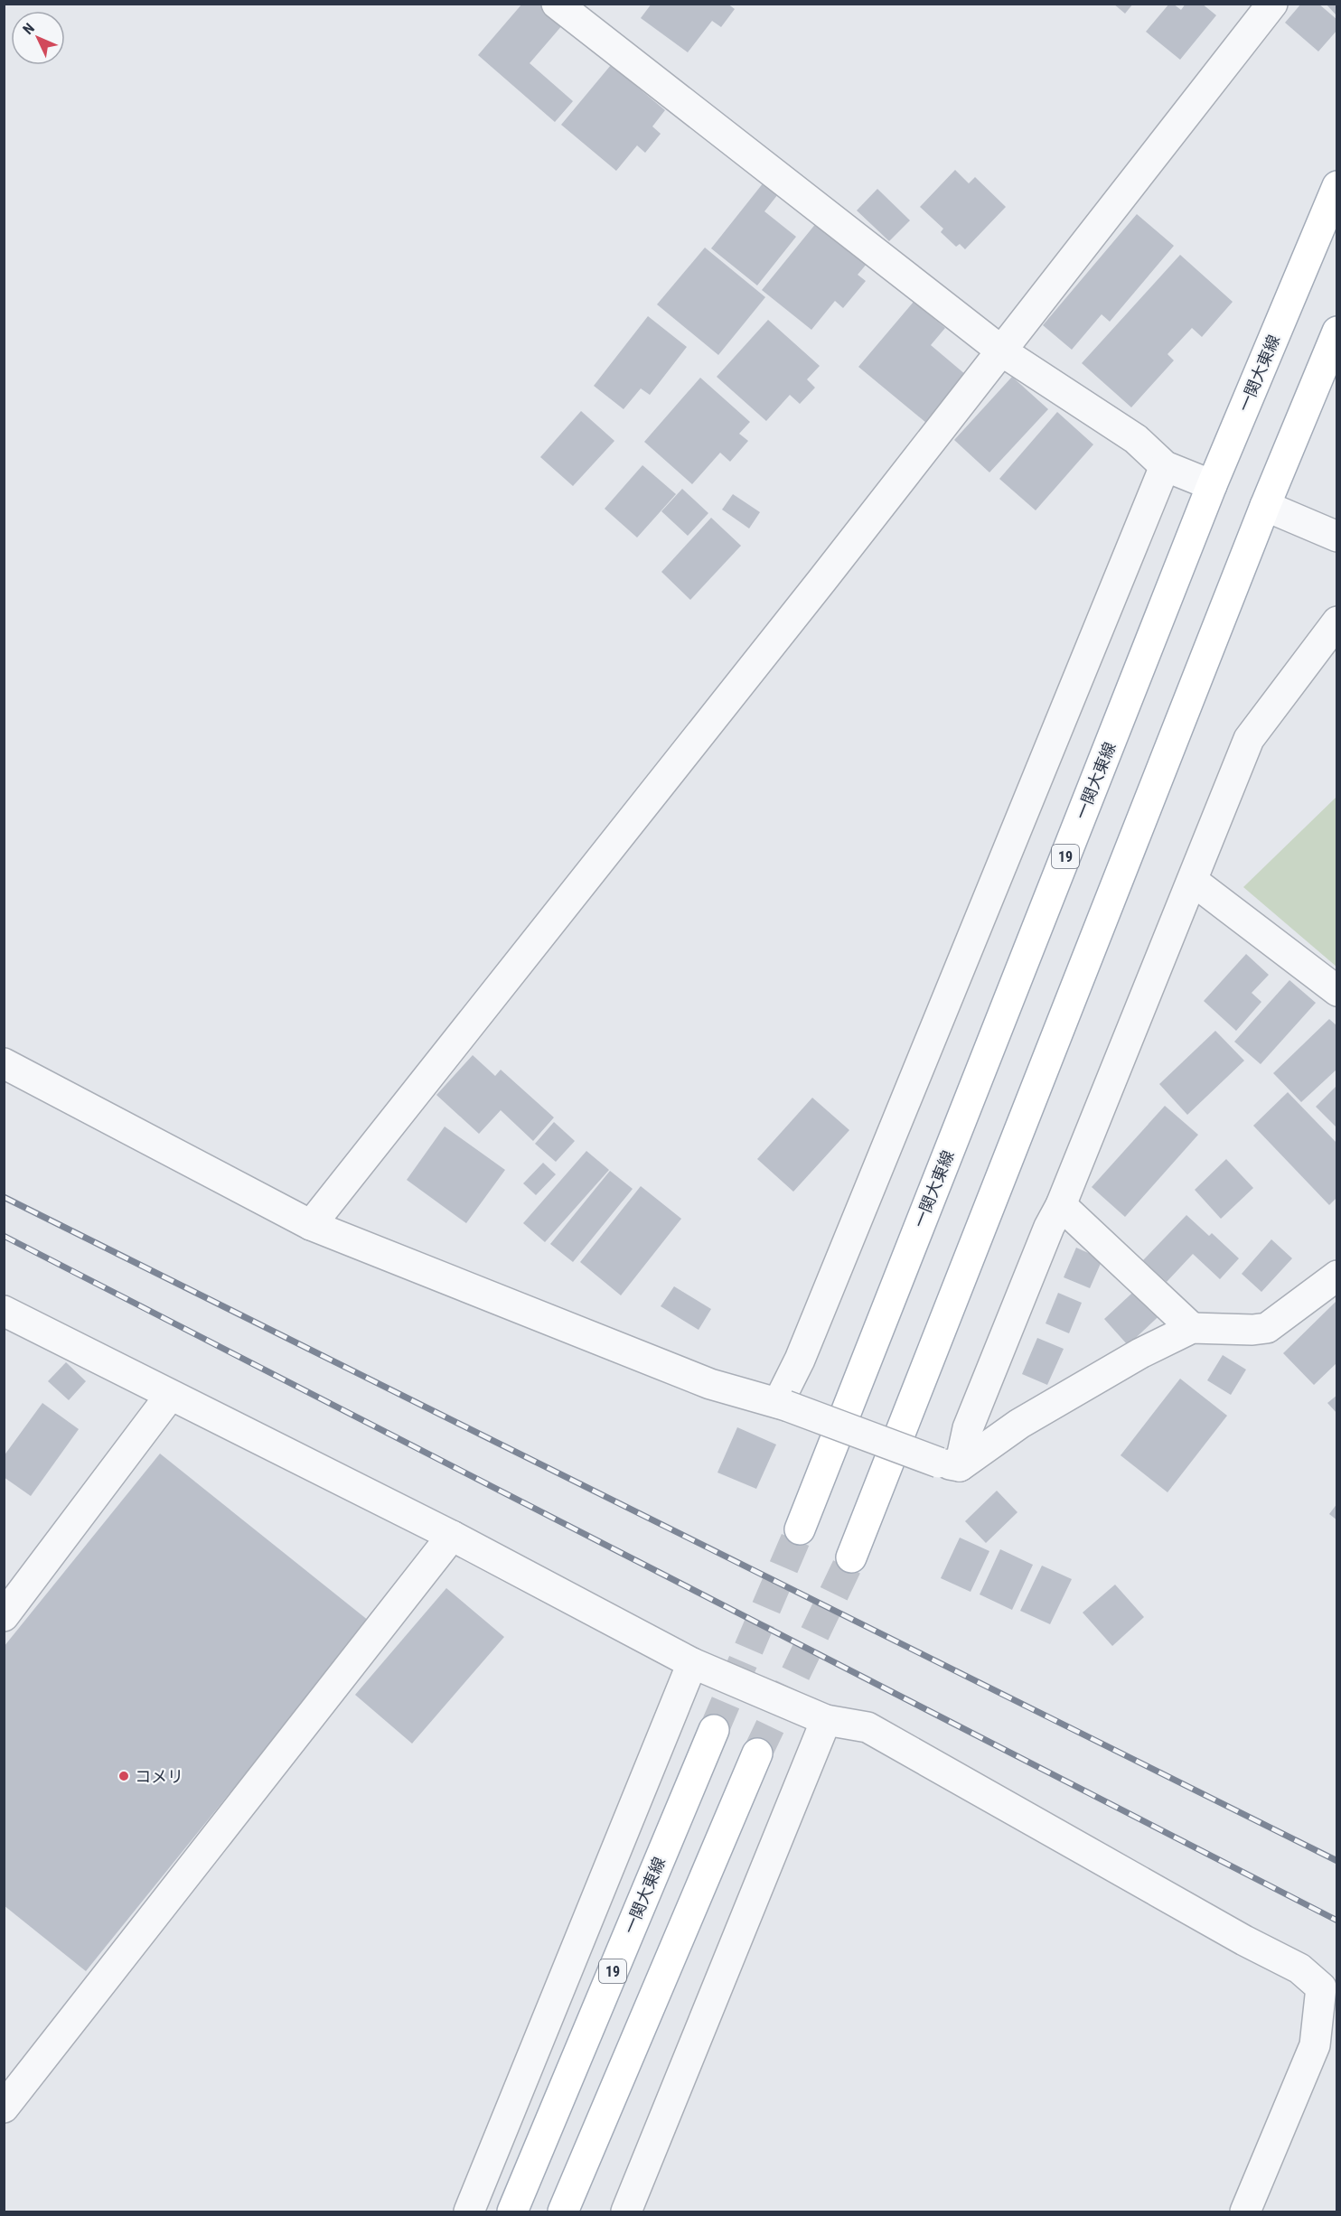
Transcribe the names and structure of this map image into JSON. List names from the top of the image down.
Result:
{
  "streets": {
    "main road": ["一関大東線", "19"]
  },
  "places": ["コメリ"],
  "north": "top left"
}
